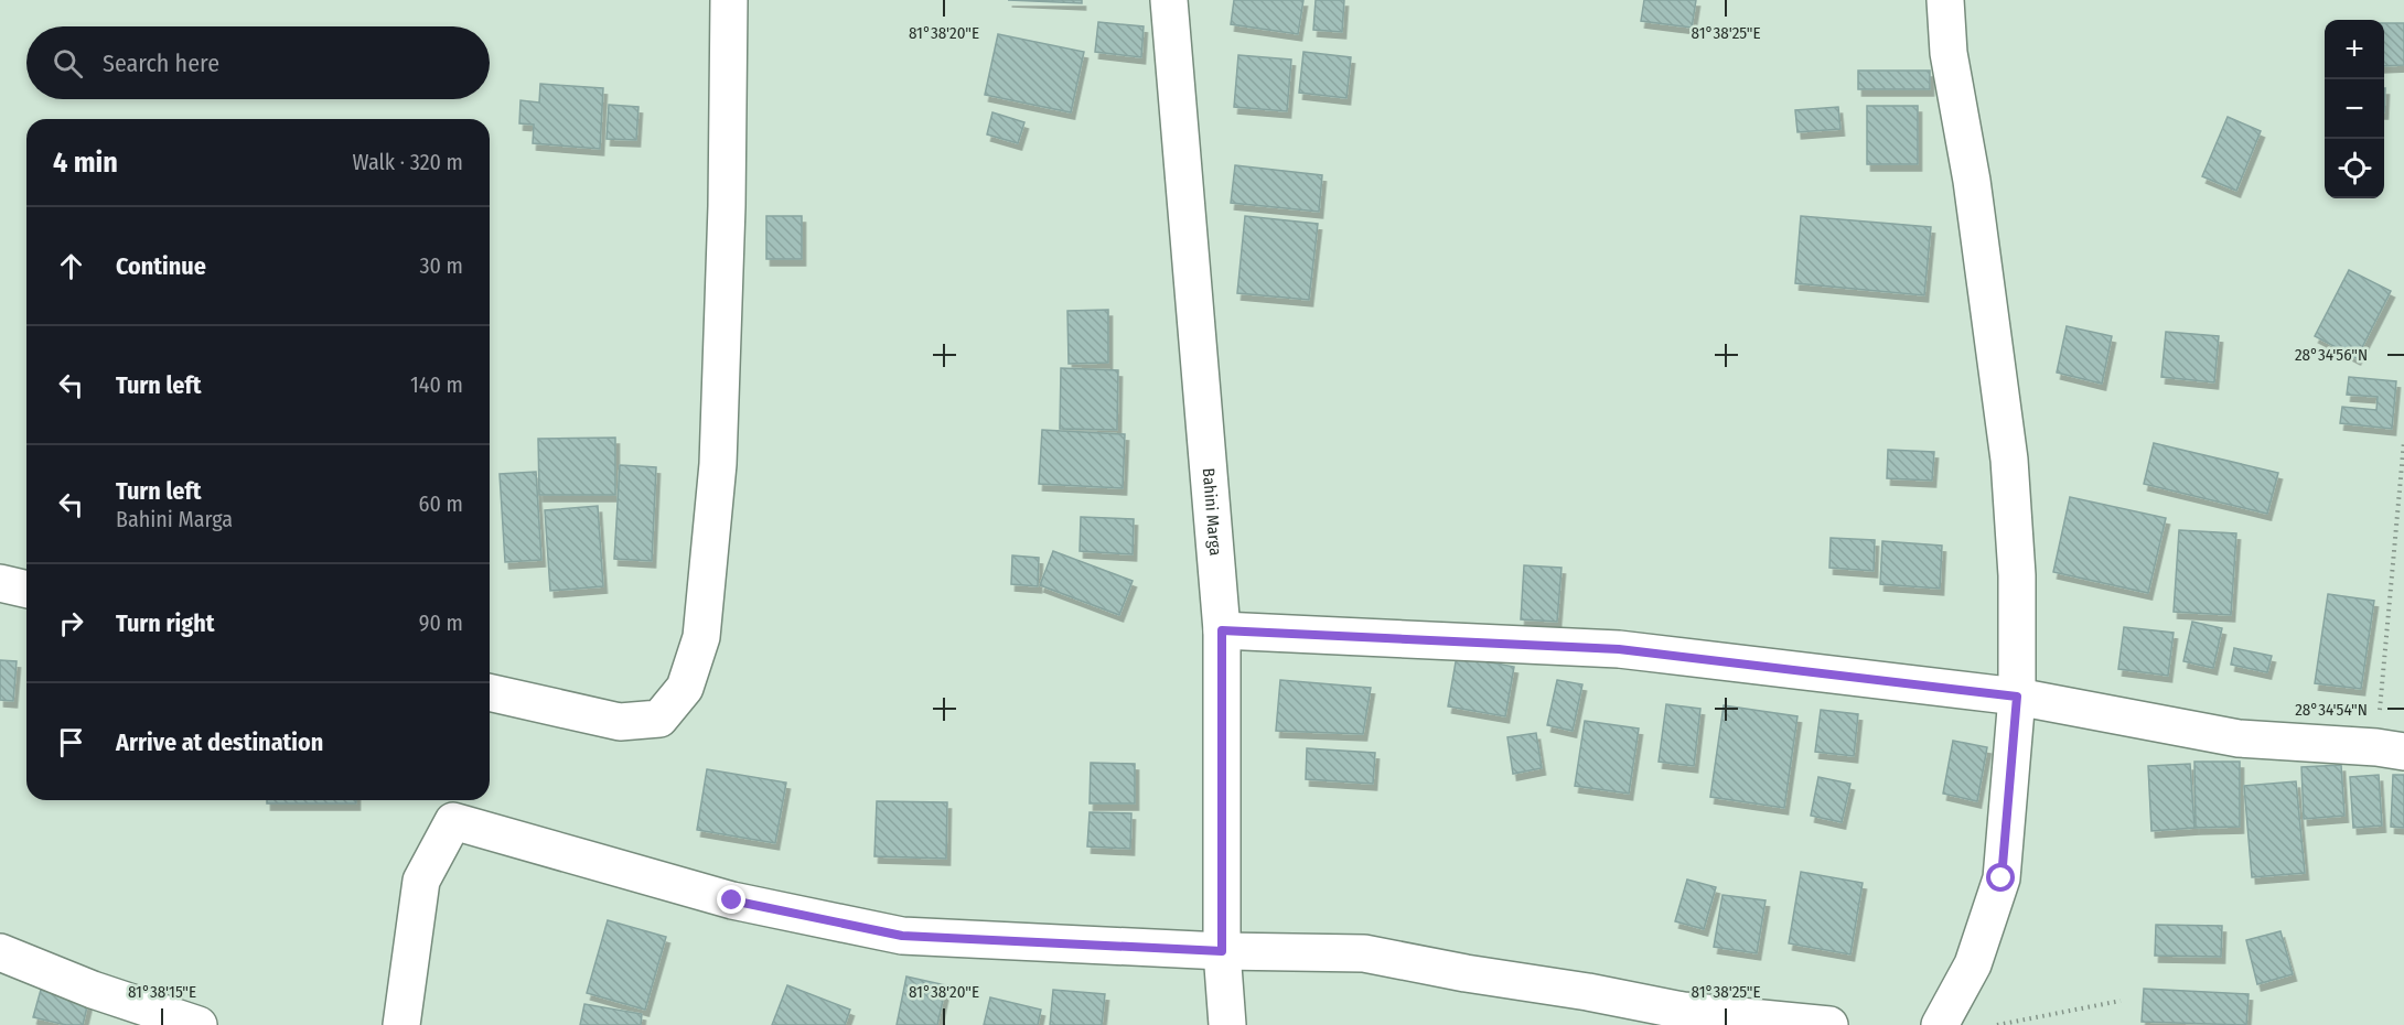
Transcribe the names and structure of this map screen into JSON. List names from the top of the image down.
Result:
{
  "streets": {
    "street": ["Bahini Marga"]
  },
  "page": {
    "map_buttons": ["+", "−"],
    "search": "Search here",
    "heading": ["4 min", "Walk · 320 m"],
    "list": [
      ["Continue", "30 m"],
      ["Turn left", "140 m"],
      ["Turn left", "Bahini Marga", "60 m"],
      ["Turn right", "90 m"],
      "Arrive at destination"
    ]
  },
  "coordinates": [
    "81°38'20\"E",
    "81°38'25\"E",
    "28°34'56\"N",
    "28°34'54\"N",
    "81°38'15\"E"
  ]
}
